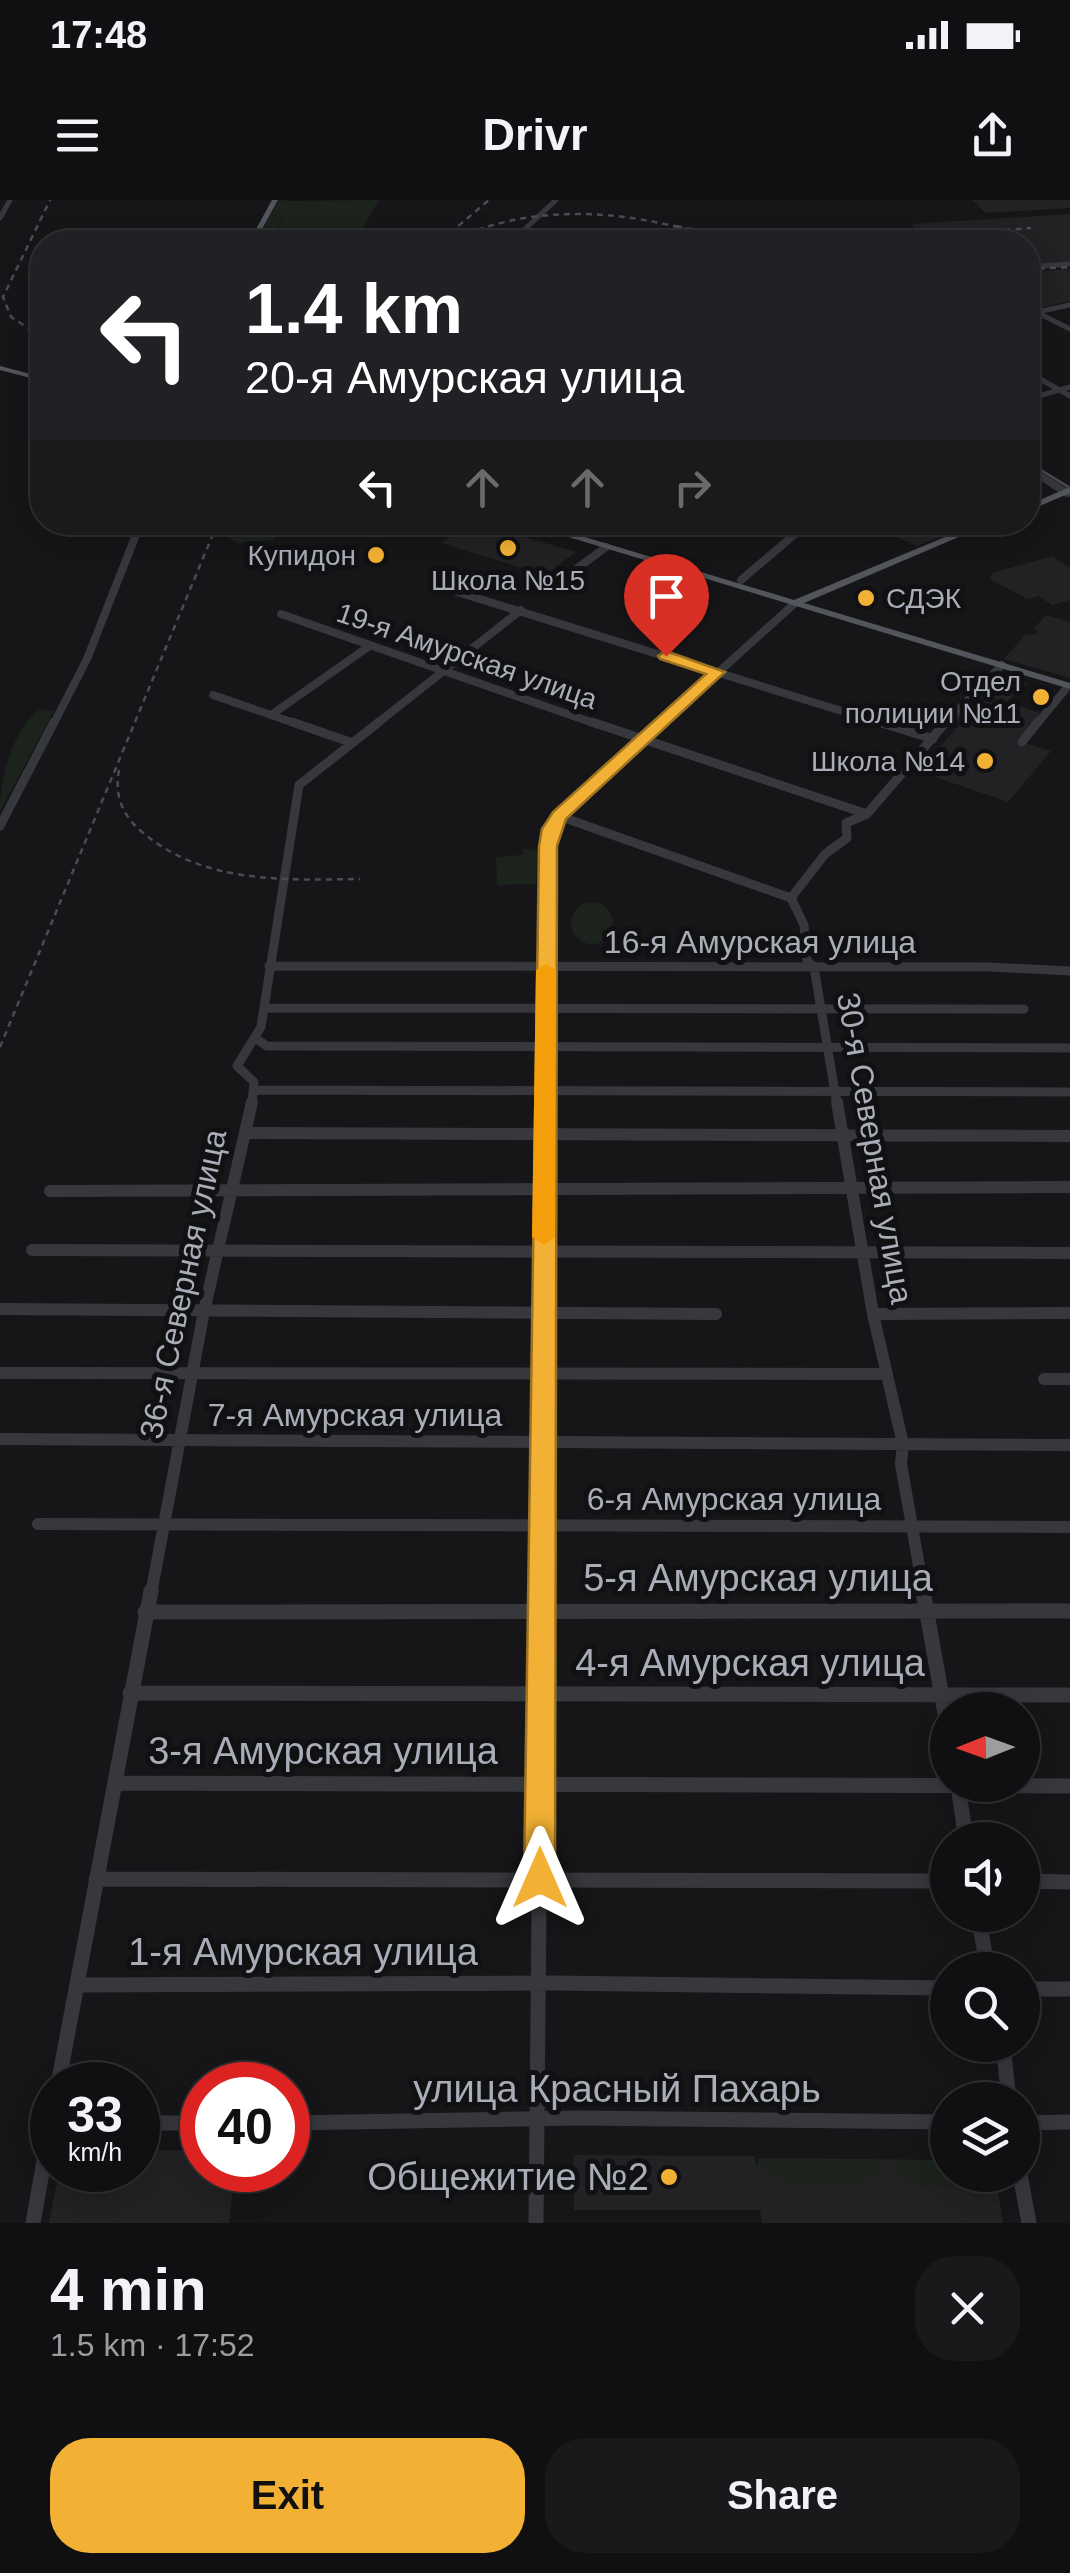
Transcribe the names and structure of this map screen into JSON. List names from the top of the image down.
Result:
{
  "streets": {
    "street": [
      "19-я Амурская улица",
      "16-я Амурская улица",
      "30-я Северная улица",
      "36-я Северная улица",
      "7-я Амурская улица",
      "6-я Амурская улица",
      "5-я Амурская улица",
      "4-я Амурская улица",
      "3-я Амурская улица",
      "1-я Амурская улица",
      "улица Красный Пахарь"
    ]
  },
  "crossings": [
    ["19-я Амурская улица", "36-я Северная улица"],
    ["16-я Амурская улица", "30-я Северная улица"],
    ["16-я Амурская улица", "36-я Северная улица"],
    ["30-я Северная улица", "7-я Амурская улица"],
    ["30-я Северная улица", "6-я Амурская улица"],
    ["30-я Северная улица", "5-я Амурская улица"],
    ["36-я Северная улица", "7-я Амурская улица"],
    ["36-я Северная улица", "6-я Амурская улица"],
    ["36-я Северная улица", "5-я Амурская улица"],
    ["36-я Северная улица", "4-я Амурская улица"],
    ["36-я Северная улица", "3-я Амурская улица"],
    ["36-я Северная улица", "1-я Амурская улица"]
  ],
  "places": [
    "Школа №15",
    "Купидон",
    "СДЭК",
    "Отдел полиции №11",
    "Школа №14",
    "Общежитие №2"
  ],
  "north": "left",
  "page": {
    "status": "17:48",
    "header": "Drivr",
    "turn": ["1.4 km", "20-я Амурская улица"],
    "speed": "33 km/h",
    "limit": "40",
    "heading": ["4 min", "1.5 km · 17:52"],
    "buttons": ["Exit", "Share"]
  }
}
